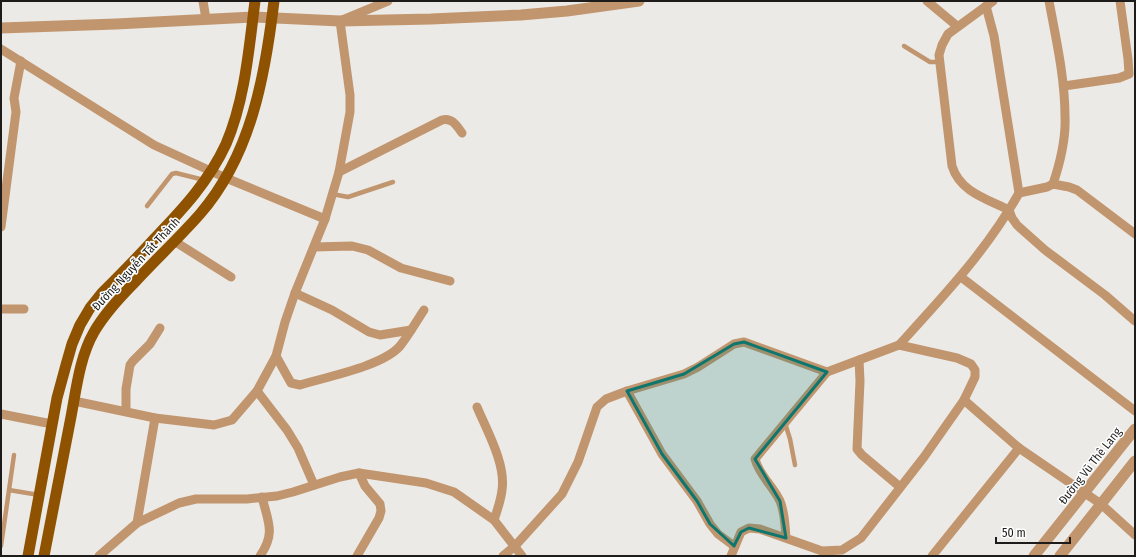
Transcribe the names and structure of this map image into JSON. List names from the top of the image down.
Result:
{
  "streets": {
    "main road": ["Đường Nguyễn Tất Thành"],
    "street": ["Đường Vũ Thê Lang"]
  },
  "scale_bar": "50 m"
}
